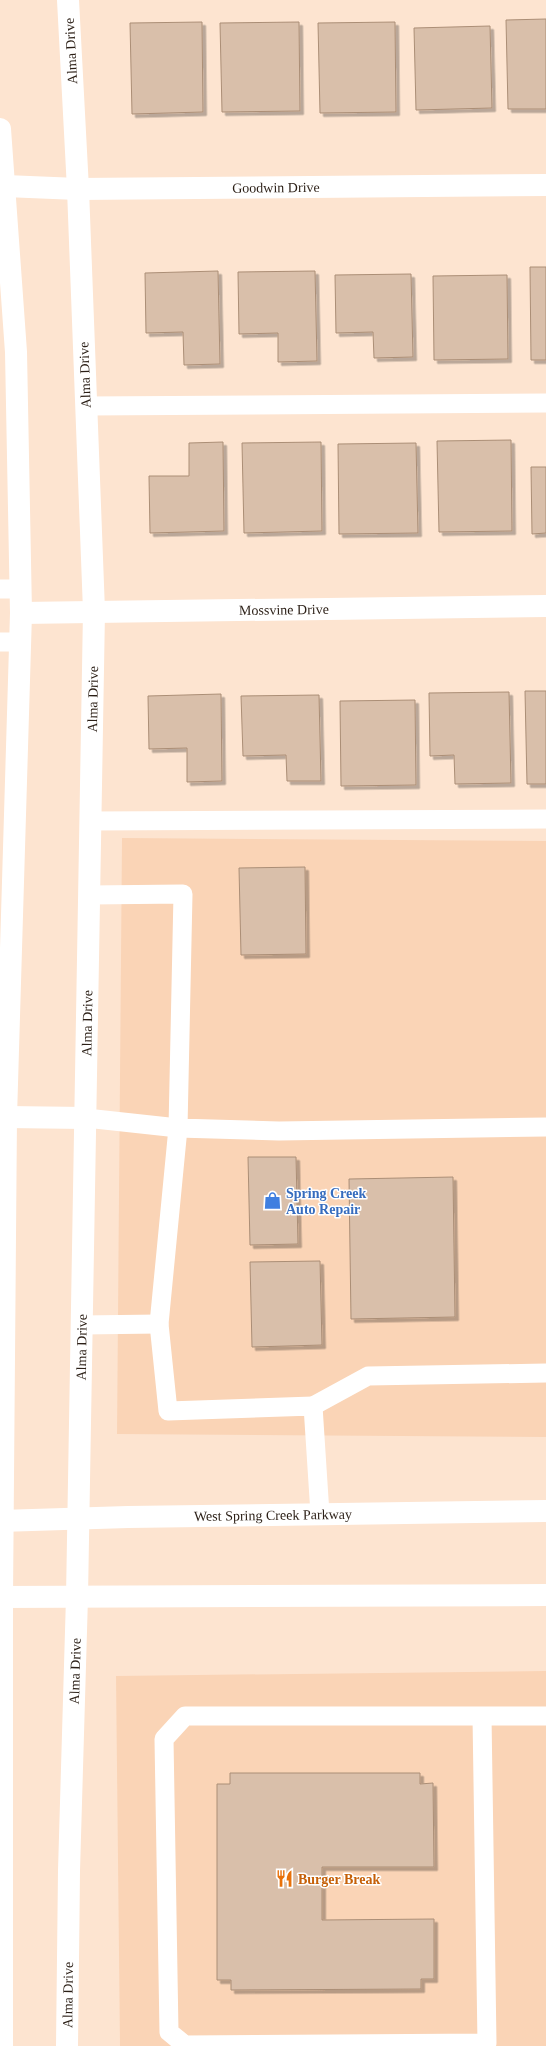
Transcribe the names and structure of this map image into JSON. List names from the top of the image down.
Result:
{
  "streets": {
    "main road": [
      "Alma Drive",
      "Goodwin Drive",
      "Mossvine Drive",
      "West Spring Creek Parkway"
    ]
  },
  "crossings": [
    ["Alma Drive", "Goodwin Drive"],
    ["Alma Drive", "Mossvine Drive"],
    ["Alma Drive", "West Spring Creek Parkway"]
  ],
  "places": {
    "shop": ["Spring Creek Auto Repair"],
    "restaurant": ["Burger Break"]
  }
}
